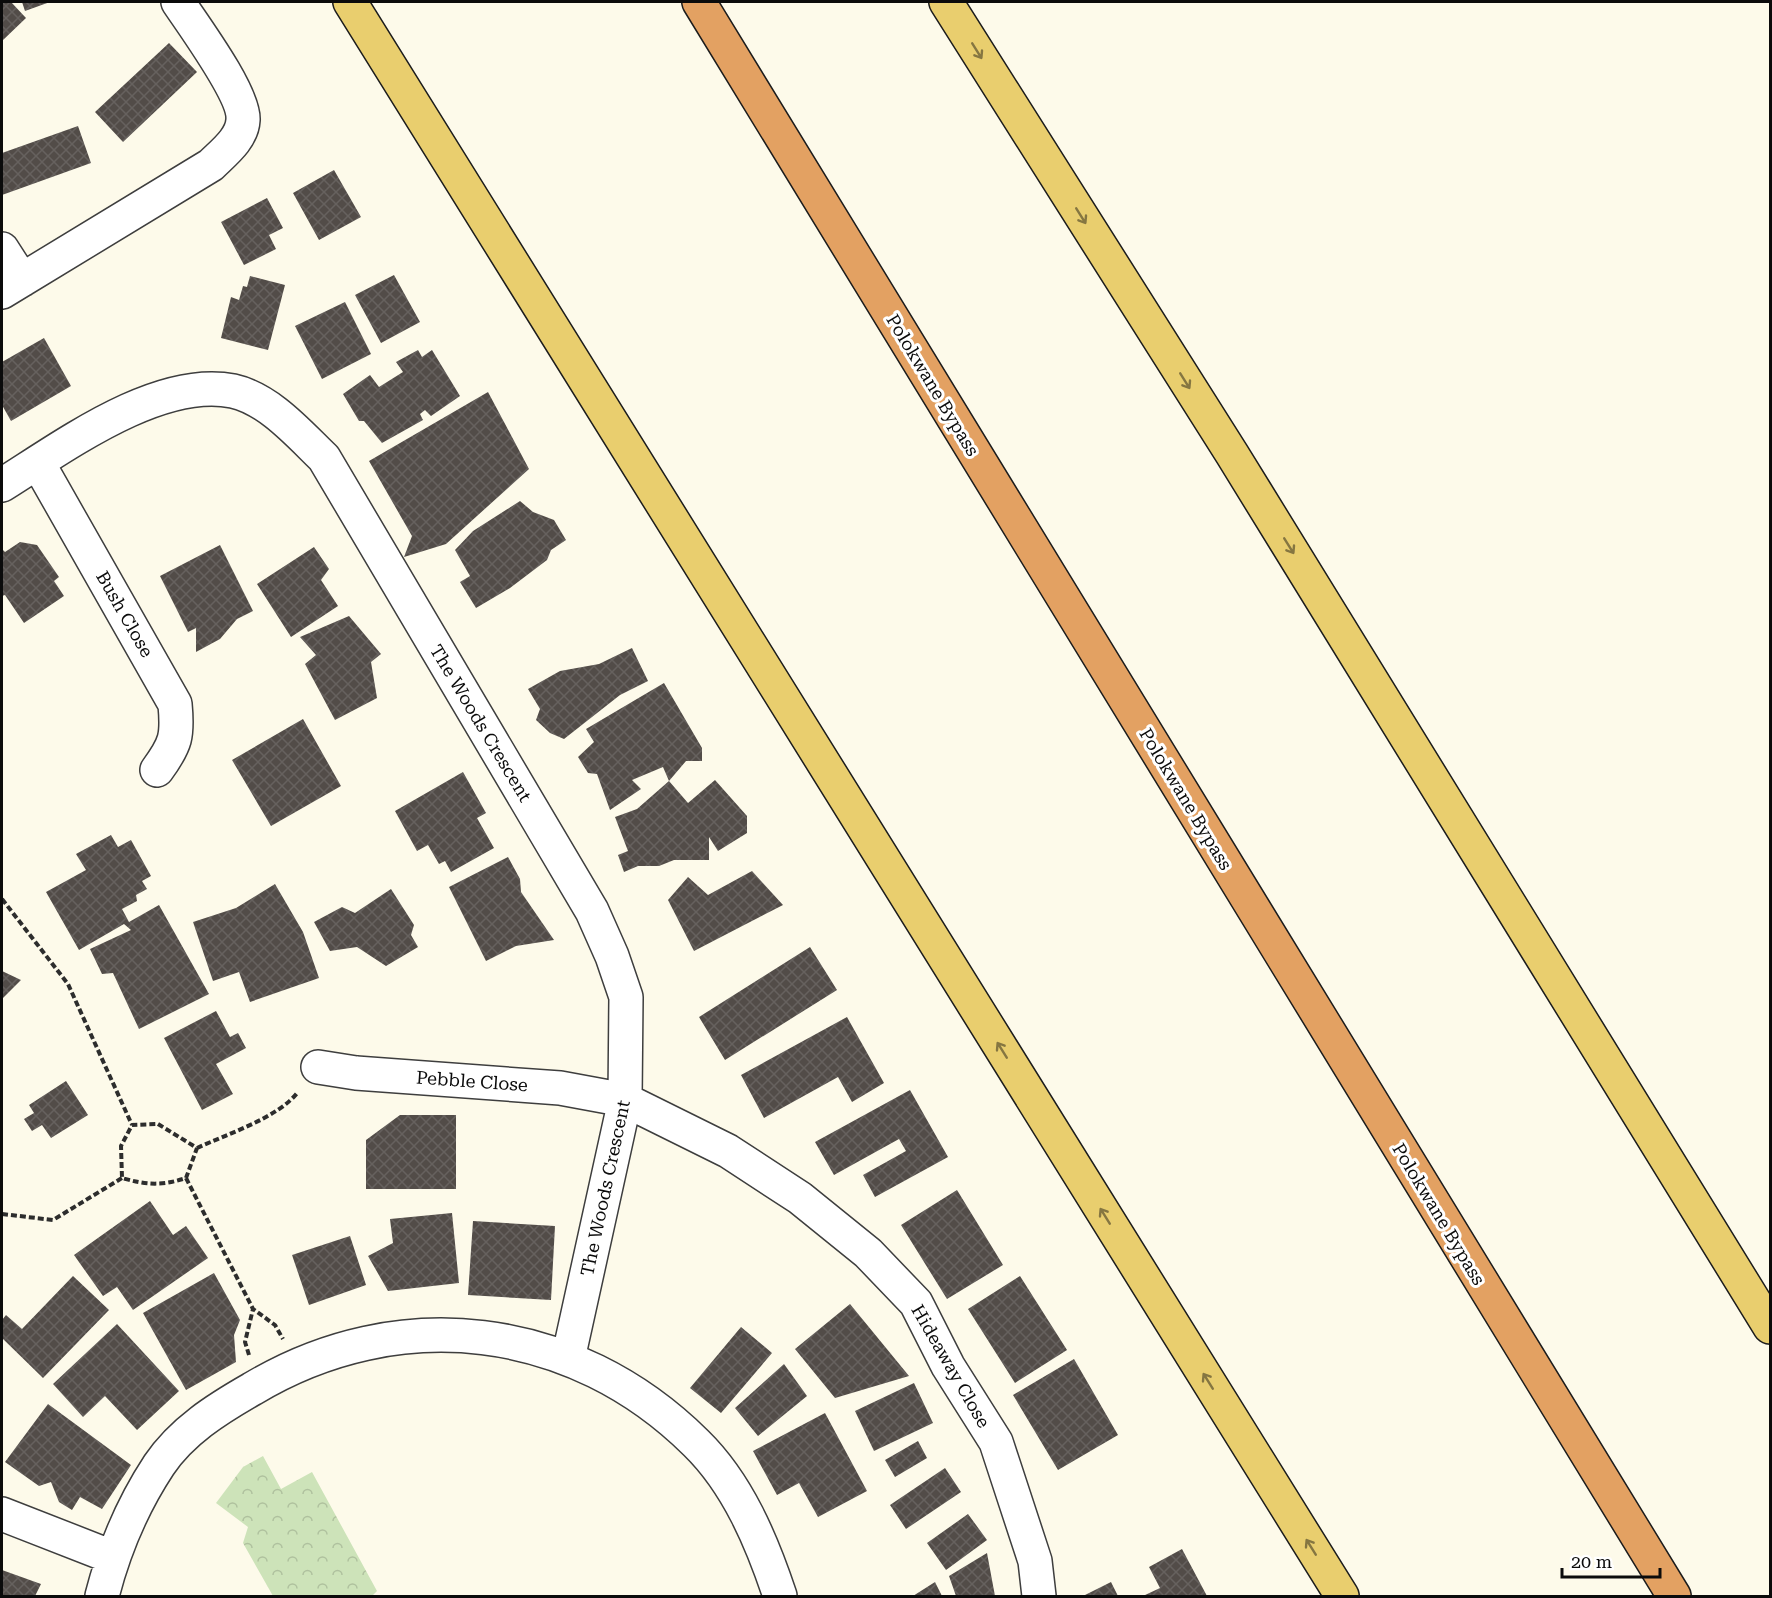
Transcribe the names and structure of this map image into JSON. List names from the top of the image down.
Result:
{
  "streets": {
    "highway": ["Polokwane Bypass"],
    "street": [
      "Bush Close",
      "The Woods Crescent",
      "Pebble Close",
      "Hideaway Close"
    ]
  },
  "crossings": [
    ["Bush Close", "The Woods Crescent"],
    ["The Woods Crescent", "Pebble Close"],
    ["The Woods Crescent", "Hideaway Close"],
    ["Pebble Close", "Hideaway Close"]
  ],
  "scale_bar": "20 m"
}
